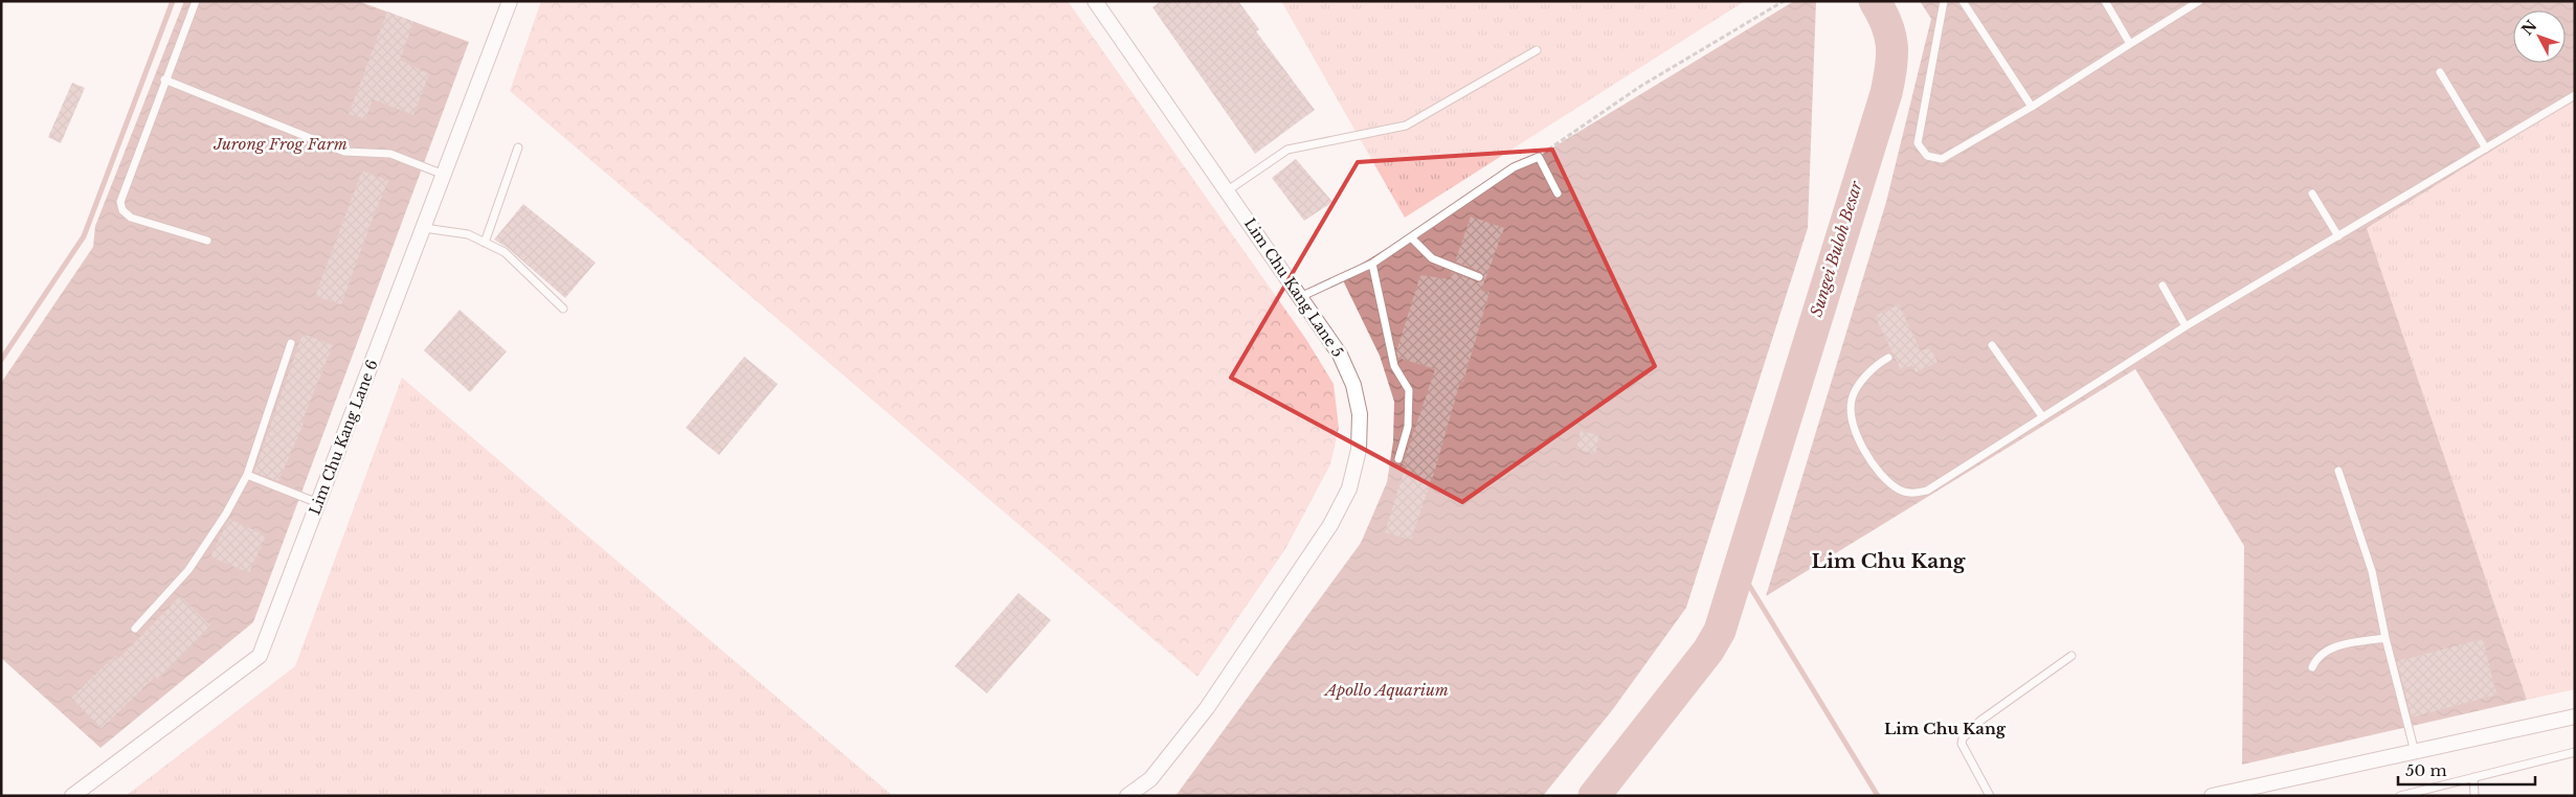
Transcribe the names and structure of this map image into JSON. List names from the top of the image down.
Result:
{
  "streets": {
    "street": ["Lim Chu Kang Lane 5", "Lim Chu Kang Lane 6"]
  },
  "districts": ["Lim Chu Kang", "Lim Chu Kang"],
  "water": ["Jurong Frog Farm", "Sungei Buloh Besar", "Apollo Aquarium"],
  "scale_bar": "50 m",
  "north": "top left"
}
